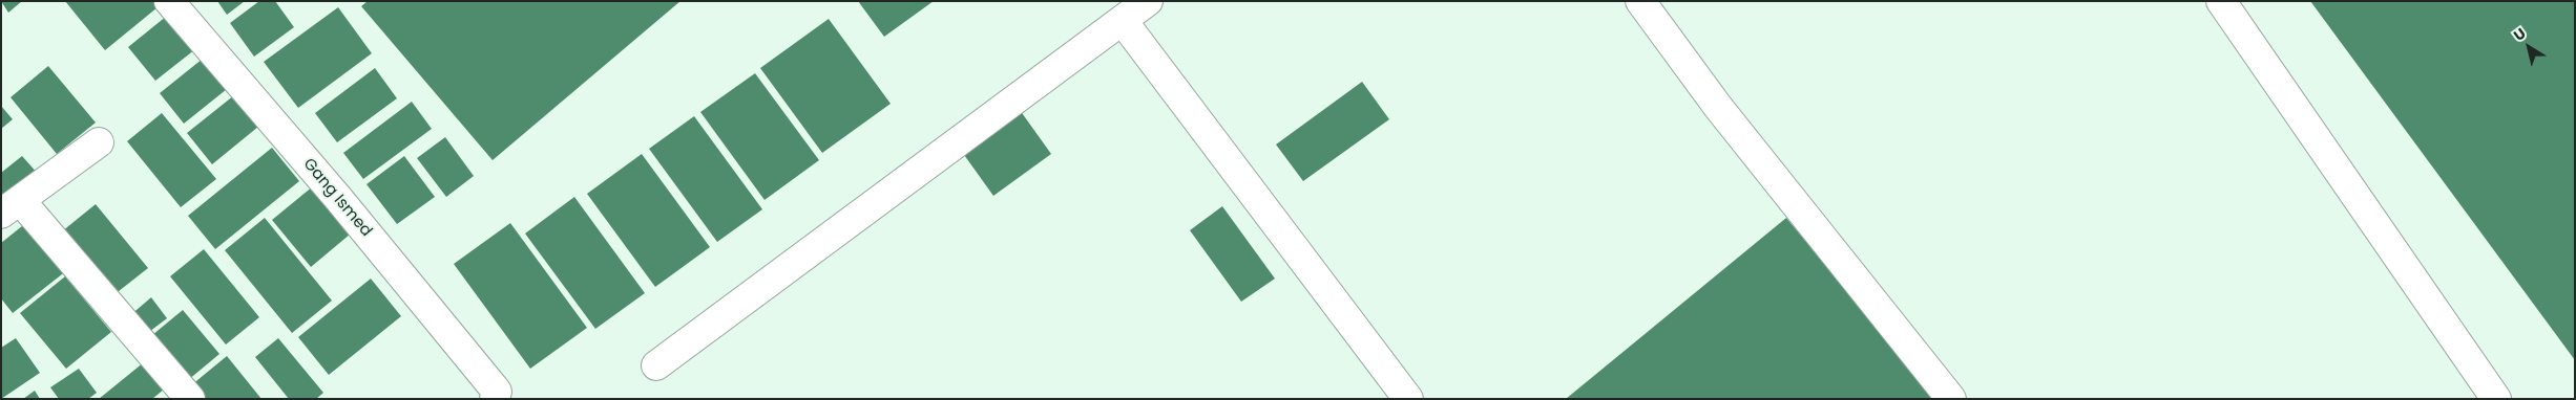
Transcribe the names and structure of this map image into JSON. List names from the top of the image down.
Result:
{
  "streets": {
    "street": ["Gang Ismed"]
  },
  "north": "top left"
}
